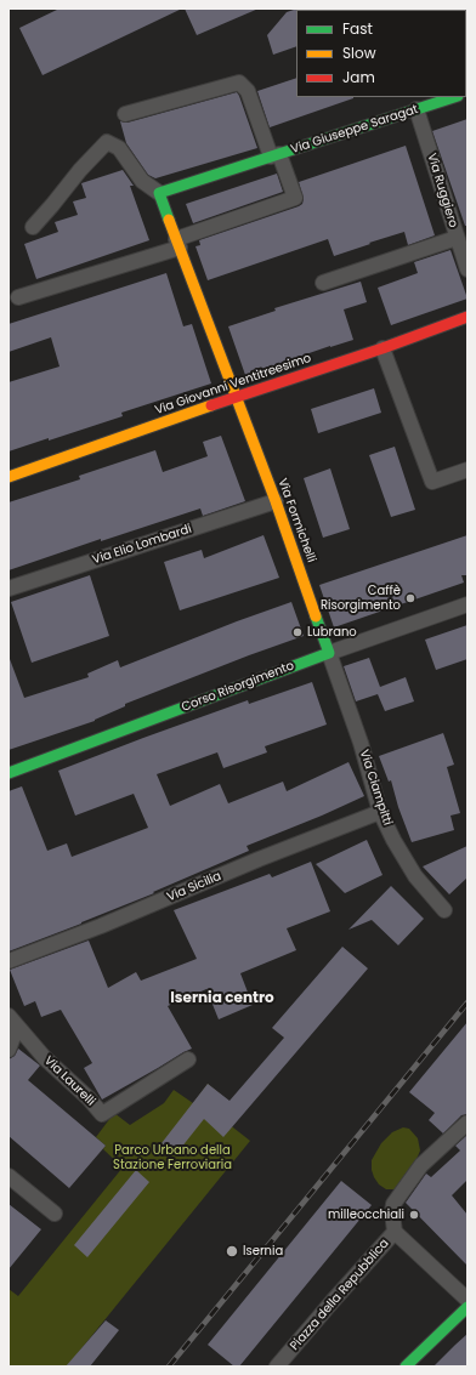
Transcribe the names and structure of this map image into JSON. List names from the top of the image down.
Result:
{
  "streets": {
    "street": [
      "Via Giuseppe Saragat",
      "Via Ruggiero",
      "Via Giovanni Ventitreesimo",
      "Via Formichelli",
      "Via Elio Lombardi",
      "Corso Risorgimento",
      "Via Ciampitti",
      "Via Sicilia",
      "Via Laurelli",
      "Piazza della Repubblica"
    ]
  },
  "crossings": [
    ["Via Giuseppe Saragat", "Via Ruggiero"],
    ["Via Giovanni Ventitreesimo", "Via Formichelli"],
    ["Via Formichelli", "Via Elio Lombardi"],
    ["Via Formichelli", "Corso Risorgimento"],
    ["Via Formichelli", "Via Ciampitti"],
    ["Corso Risorgimento", "Via Ciampitti"],
    ["Via Ciampitti", "Via Sicilia"]
  ],
  "districts": ["Isernia centro"],
  "parks": ["Parco Urbano della Stazione Ferroviaria"],
  "places": [
    "Caffè Risorgimento",
    "Lubrano",
    "milleocchiali",
    "Isernia"
  ],
  "legend": ["Fast", "Slow", "Jam"]
}
